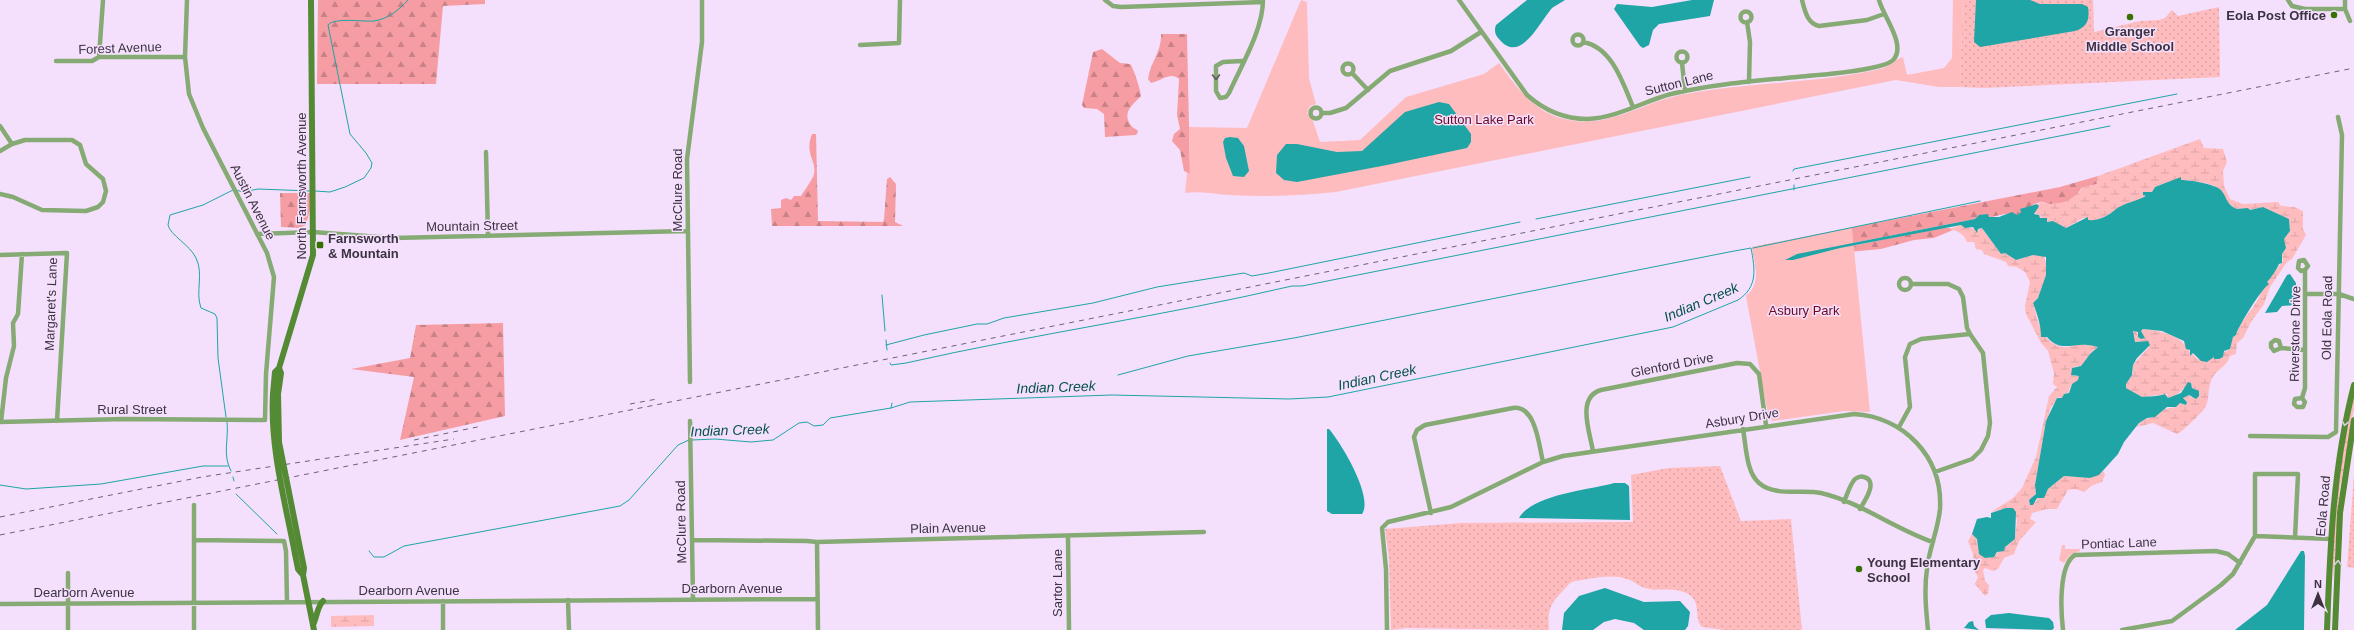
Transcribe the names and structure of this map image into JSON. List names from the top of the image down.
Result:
{
  "streets": {
    "main road": ["North Farnsworth Avenue", "Eola Road"],
    "street": [
      "Forest Avenue",
      "Sutton Lane",
      "McClure Road",
      "Austin Avenue",
      "Mountain Street",
      "Margaret's Lane",
      "Old Eola Road",
      "Riverstone Drive",
      "Glenford Drive",
      "Rural Street",
      "Asbury Drive",
      "Plain Avenue",
      "Pontiac Lane",
      "Sartor Lane",
      "Dearborn Avenue"
    ]
  },
  "crossings": [
    ["Forest Avenue", "Austin Avenue"],
    ["North Farnsworth Avenue", "Mountain Street"],
    ["North Farnsworth Avenue", "Dearborn Avenue"],
    ["McClure Road", "Mountain Street"],
    ["McClure Road", "Plain Avenue"],
    ["McClure Road", "Dearborn Avenue"],
    ["Austin Avenue", "Mountain Street"],
    ["Austin Avenue", "Rural Street"],
    ["Margaret's Lane", "Rural Street"],
    ["Glenford Drive", "Asbury Drive"],
    ["Plain Avenue", "Sartor Lane"]
  ],
  "water": ["Indian Creek"],
  "parks": ["Sutton Lake Park", "Asbury Park"],
  "places": {
    "other": ["Eola Post Office", "Granger Middle School", "Young Elementary School"],
    "transit": ["Farnsworth & Mountain"]
  },
  "north": "top"
}
